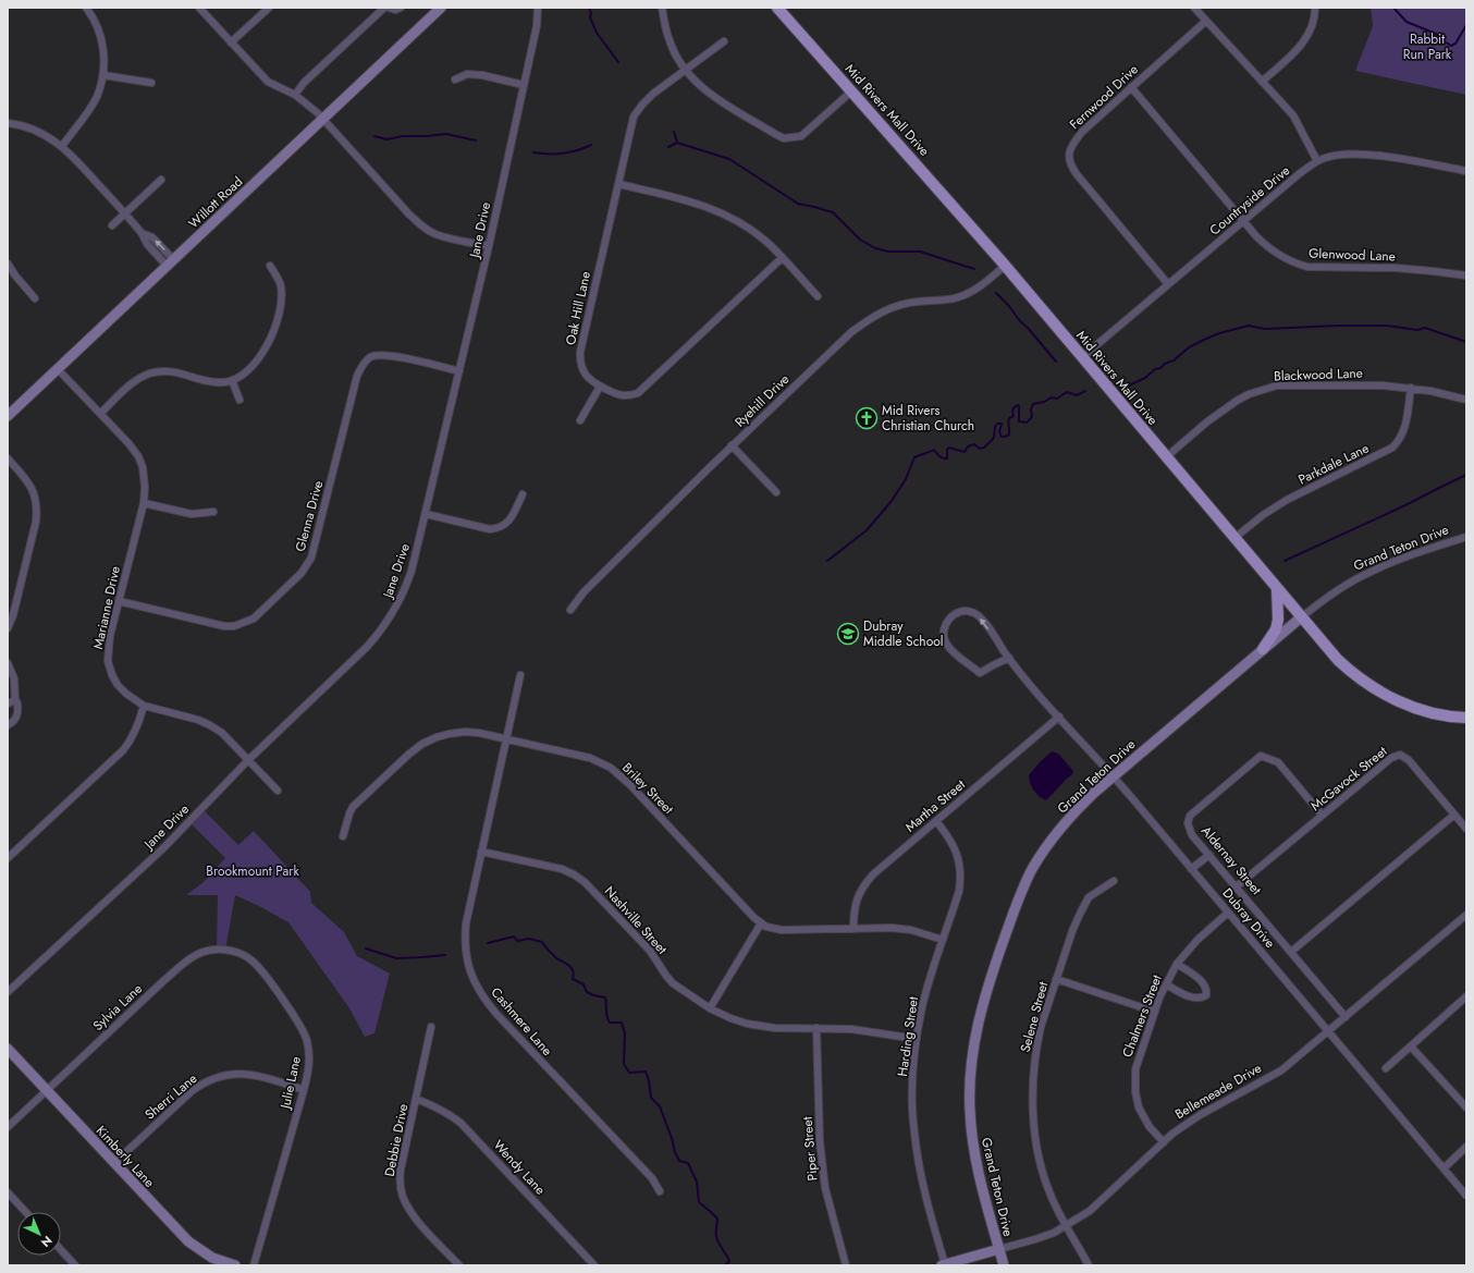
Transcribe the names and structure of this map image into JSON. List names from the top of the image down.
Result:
{
  "streets": {
    "main road": ["Mid Rivers Mall Drive"],
    "street": [
      "Fernwood Drive",
      "Countryside Drive",
      "Willott Road",
      "Jane Drive",
      "Glenwood Lane",
      "Oak Hill Lane",
      "Blackwood Lane",
      "Ryehill Drive",
      "Parkdale Lane",
      "Glenna Drive",
      "Grand Teton Drive",
      "Marianne Drive",
      "McGavock Street",
      "Briley Street",
      "Martha Street",
      "Aldernay Street",
      "Dubray Drive",
      "Nashville Street",
      "Sylvia Lane",
      "Chalmers Street",
      "Selene Street",
      "Cashmere Lane",
      "Harding Street",
      "Julie Lane",
      "Bellemeade Drive",
      "Sherri Lane",
      "Debbie Drive",
      "Piper Street",
      "Kimberly Lane",
      "Wendy Lane"
    ]
  },
  "crossings": [
    ["Fernwood Drive", "Countryside Drive"],
    ["Fernwood Drive", "Glenwood Lane"],
    ["Mid Rivers Mall Drive", "Countryside Drive"],
    ["Mid Rivers Mall Drive", "Blackwood Lane"],
    ["Mid Rivers Mall Drive", "Ryehill Drive"],
    ["Mid Rivers Mall Drive", "Parkdale Lane"],
    ["Mid Rivers Mall Drive", "Grand Teton Drive"],
    ["Countryside Drive", "Glenwood Lane"],
    ["Willott Road", "Marianne Drive"],
    ["Jane Drive", "Glenna Drive"],
    ["Jane Drive", "Marianne Drive"],
    ["Blackwood Lane", "Parkdale Lane"],
    ["Glenna Drive", "Marianne Drive"],
    ["Grand Teton Drive", "Dubray Drive"],
    ["Grand Teton Drive", "Bellemeade Drive"],
    ["McGavock Street", "Aldernay Street"],
    ["Briley Street", "Martha Street"],
    ["Briley Street", "Cashmere Lane"],
    ["Briley Street", "Harding Street"],
    ["Martha Street", "Dubray Drive"],
    ["Martha Street", "Harding Street"],
    ["Aldernay Street", "Bellemeade Drive"],
    ["Dubray Drive", "Chalmers Street"],
    ["Dubray Drive", "Bellemeade Drive"],
    ["Nashville Street", "Cashmere Lane"],
    ["Nashville Street", "Harding Street"],
    ["Nashville Street", "Piper Street"],
    ["Sylvia Lane", "Julie Lane"],
    ["Sylvia Lane", "Kimberly Lane"],
    ["Chalmers Street", "Bellemeade Drive"],
    ["Selene Street", "Bellemeade Drive"],
    ["Harding Street", "Bellemeade Drive"],
    ["Julie Lane", "Sherri Lane"],
    ["Sherri Lane", "Kimberly Lane"],
    ["Debbie Drive", "Wendy Lane"]
  ],
  "parks": ["Rabbit Run Park", "Brookmount Park"],
  "places": {
    "church": ["Mid Rivers Christian Church"],
    "school or university": ["Dubray Middle School"]
  },
  "north": "bottom right"
}
